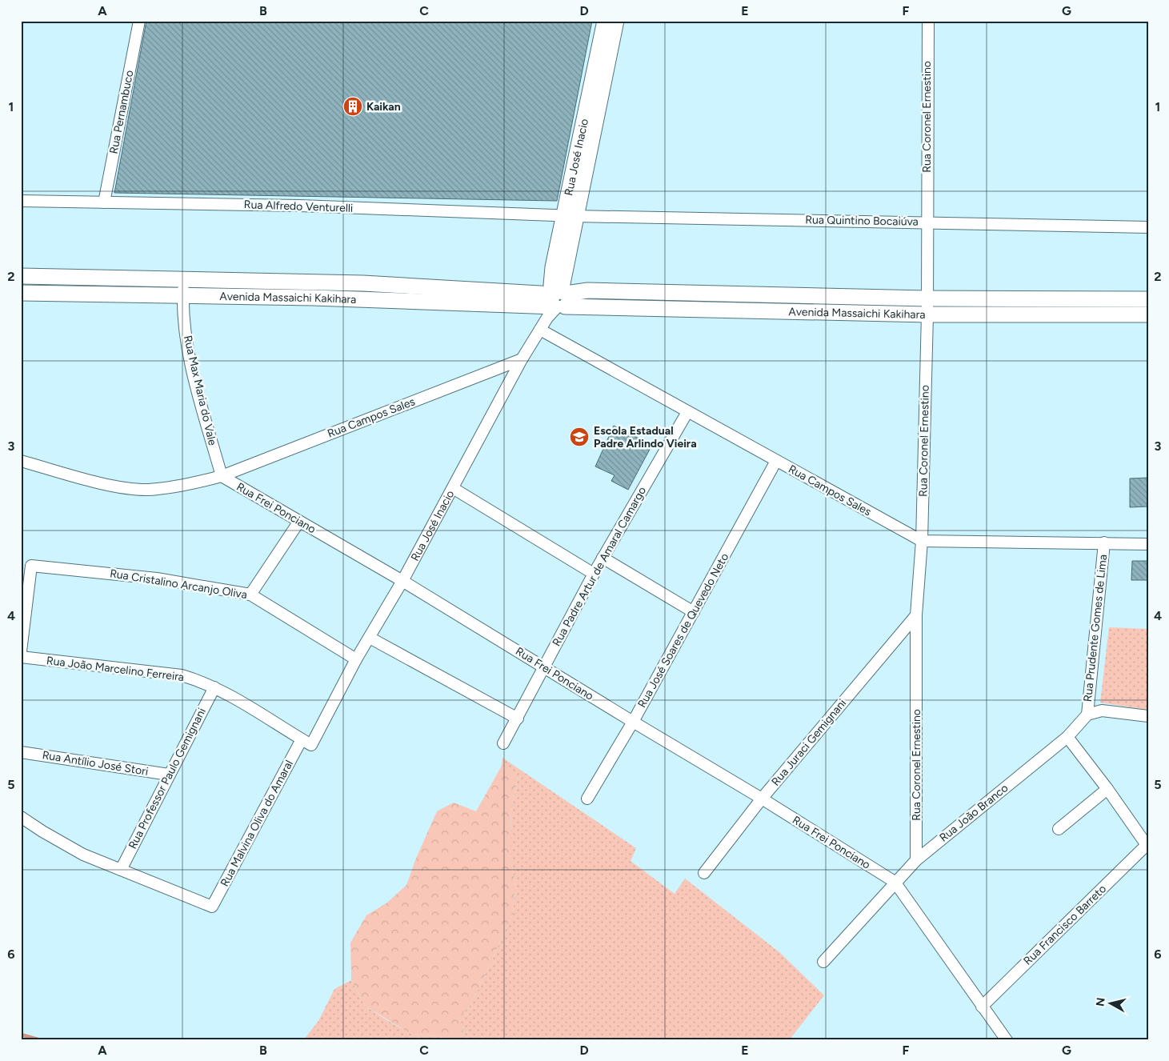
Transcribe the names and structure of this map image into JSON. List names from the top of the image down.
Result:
{
  "streets": {
    "street": [
      "Rua Pernambuco",
      "Rua Coronel Ernestino",
      "Rua José Inacio",
      "Rua Alfredo Venturelli",
      "Rua Quintino Bocaiúva",
      "Avenida Massaichi Kakihara",
      "Rua Max Maria do Vale",
      "Rua Campos Sales",
      "Rua Frei Ponciano",
      "Rua Padre Artur de Amaral Camargo",
      "Rua Cristalino Arcanjo Oliva",
      "Rua Prudente Gomes de Lima",
      "Rua José Soares de Quevedo Neto",
      "Rua João Marcelino Ferreira",
      "Rua Juraci Gemignani",
      "Rua Antílio José Stori",
      "Rua Professor Paulo Gemignani",
      "Rua João Branco",
      "Rua Malvina Oliva do Amaral",
      "Rua Francisco Barreto"
    ]
  },
  "crossings": [
    ["Rua Pernambuco", "Rua Alfredo Venturelli"],
    ["Rua Coronel Ernestino", "Rua Quintino Bocaiúva"],
    ["Rua Coronel Ernestino", "Avenida Massaichi Kakihara"],
    ["Rua Coronel Ernestino", "Rua Campos Sales"],
    ["Rua Coronel Ernestino", "Rua Juraci Gemignani"],
    ["Rua Coronel Ernestino", "Rua João Branco"],
    ["Rua José Inacio", "Rua Alfredo Venturelli"],
    ["Rua José Inacio", "Rua Quintino Bocaiúva"],
    ["Rua José Inacio", "Avenida Massaichi Kakihara"],
    ["Rua José Inacio", "Rua Campos Sales"],
    ["Rua José Inacio", "Rua Frei Ponciano"],
    ["Rua José Inacio", "Rua Cristalino Arcanjo Oliva"],
    ["Rua José Inacio", "Rua João Marcelino Ferreira"],
    ["Rua Alfredo Venturelli", "Rua Quintino Bocaiúva"],
    ["Avenida Massaichi Kakihara", "Rua Max Maria do Vale"],
    ["Rua Max Maria do Vale", "Rua Campos Sales"],
    ["Rua Max Maria do Vale", "Rua Frei Ponciano"],
    ["Rua Campos Sales", "Rua Frei Ponciano"],
    ["Rua Campos Sales", "Rua Padre Artur de Amaral Camargo"],
    ["Rua Campos Sales", "Rua Prudente Gomes de Lima"],
    ["Rua Campos Sales", "Rua José Soares de Quevedo Neto"],
    ["Rua Frei Ponciano", "Rua Padre Artur de Amaral Camargo"],
    ["Rua Frei Ponciano", "Rua José Soares de Quevedo Neto"],
    ["Rua Frei Ponciano", "Rua Juraci Gemignani"],
    ["Rua Frei Ponciano", "Rua João Branco"],
    ["Rua Frei Ponciano", "Rua Francisco Barreto"],
    ["Rua Prudente Gomes de Lima", "Rua João Branco"],
    ["Rua João Marcelino Ferreira", "Rua Professor Paulo Gemignani"],
    ["Rua João Marcelino Ferreira", "Rua Malvina Oliva do Amaral"],
    ["Rua Antílio José Stori", "Rua Professor Paulo Gemignani"],
    ["Rua Professor Paulo Gemignani", "Rua Malvina Oliva do Amaral"]
  ],
  "places": {
    "building": ["Kaikan"],
    "school or university": ["Escola Estadual Padre Arlindo Vieira"]
  },
  "north": "left",
  "grid": {
    "columns": [
      "A",
      "B",
      "C",
      "D",
      "E",
      "F",
      "G"
    ],
    "rows": [
      "1",
      "2",
      "3",
      "4",
      "5",
      "6"
    ]
  }
}
